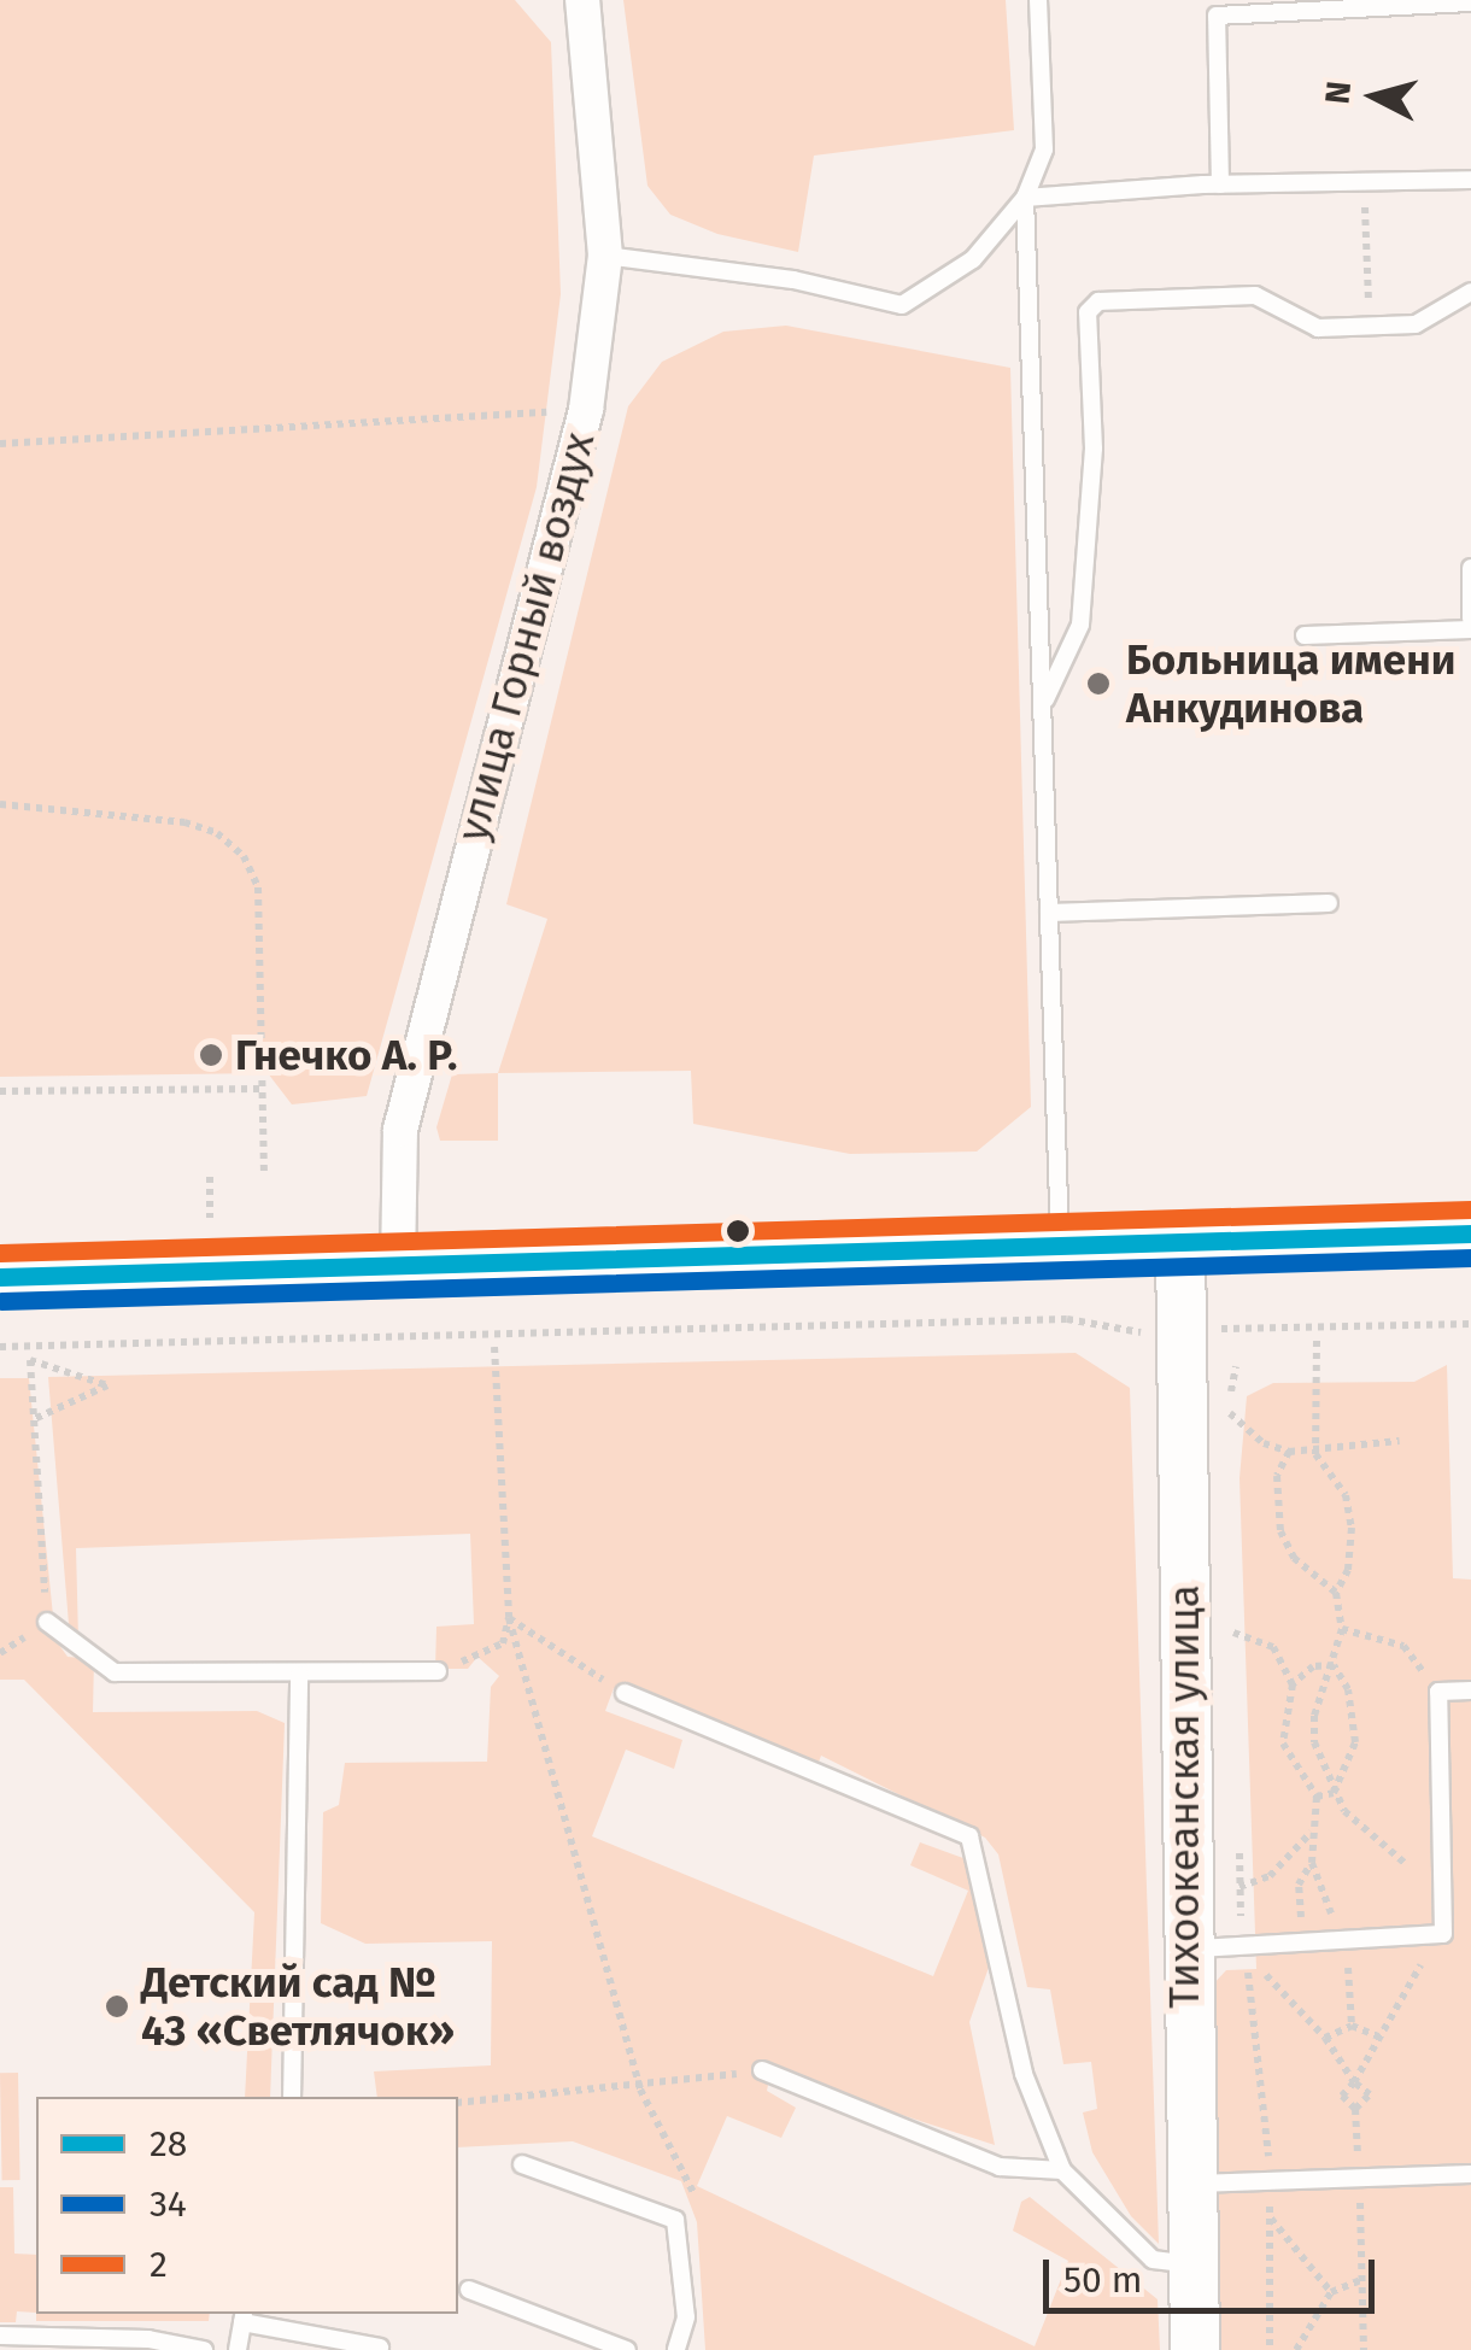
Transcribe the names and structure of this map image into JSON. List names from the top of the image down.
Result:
{
  "streets": {
    "main road": ["Тихоокеанская улица"],
    "street": ["улица Горный воздух"]
  },
  "places": ["Больница имени Анкудинова", "Гнечко А. Р.", "Детский сад № 43 «Светлячок»"],
  "lines": ["transit line 2", "transit line 28", "transit line 34"],
  "legend": ["28", "34", "2"],
  "scale_bar": "50 m",
  "north": "left"
}
